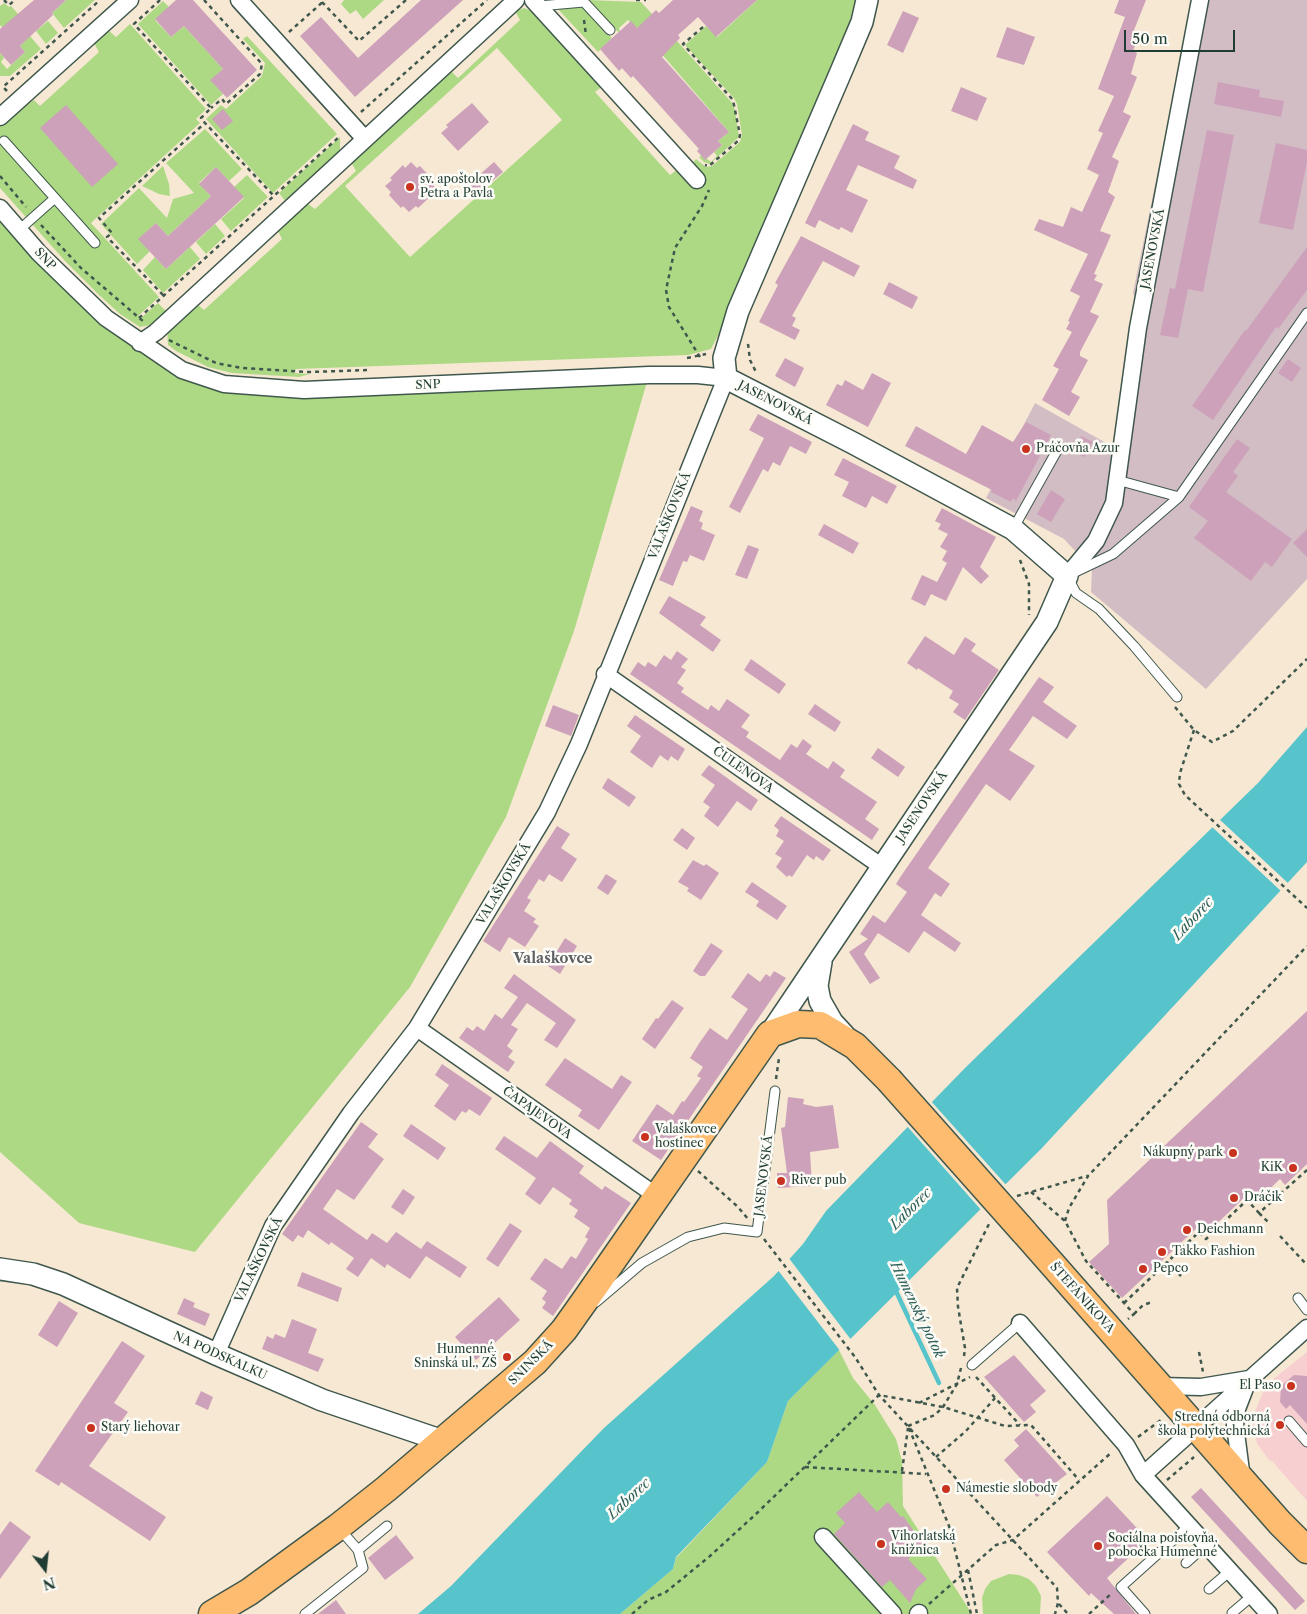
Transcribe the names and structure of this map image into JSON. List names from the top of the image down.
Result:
{
  "streets": {
    "main road": ["ŠTEFÁNIKOVA", "SNINSKÁ"],
    "street": [
      "JASENOVSKÁ",
      "SNP",
      "VALAŠKOVSKÁ",
      "ČULENOVA",
      "ČAPAJEVOVA",
      "NA PODSKALKU"
    ]
  },
  "crossings": [
    ["JASENOVSKÁ", "SNP"],
    ["JASENOVSKÁ", "VALAŠKOVSKÁ"],
    ["JASENOVSKÁ", "ČULENOVA"],
    ["JASENOVSKÁ", "ŠTEFÁNIKOVA"],
    ["JASENOVSKÁ", "SNINSKÁ"],
    ["SNP", "VALAŠKOVSKÁ"],
    ["VALAŠKOVSKÁ", "ČULENOVA"],
    ["VALAŠKOVSKÁ", "ČAPAJEVOVA"],
    ["VALAŠKOVSKÁ", "NA PODSKALKU"],
    ["ČAPAJEVOVA", "SNINSKÁ"],
    ["ŠTEFÁNIKOVA", "SNINSKÁ"],
    ["NA PODSKALKU", "SNINSKÁ"]
  ],
  "districts": ["Valaškovce"],
  "water": ["Laborec", "Humenský potok"],
  "places": [
    "sv. apoštolov Petra a Pavla",
    "Práčovňa Azur",
    "Valaškovce hostinec",
    "Nákupný park",
    "KiK",
    "River pub",
    "Dráčik",
    "Deichmann",
    "Takko Fashion",
    "Pepco",
    "Humenné, Sninská ul., ZŠ",
    "El Paso",
    "Stredná odborná škola polytechnická",
    "Starý liehovar",
    "Námestie slobody",
    "Vihorlatská knižnica",
    "Sociálna poisťovňa, pobočka Humenné"
  ],
  "scale_bar": "50 m",
  "north": "bottom"
}
